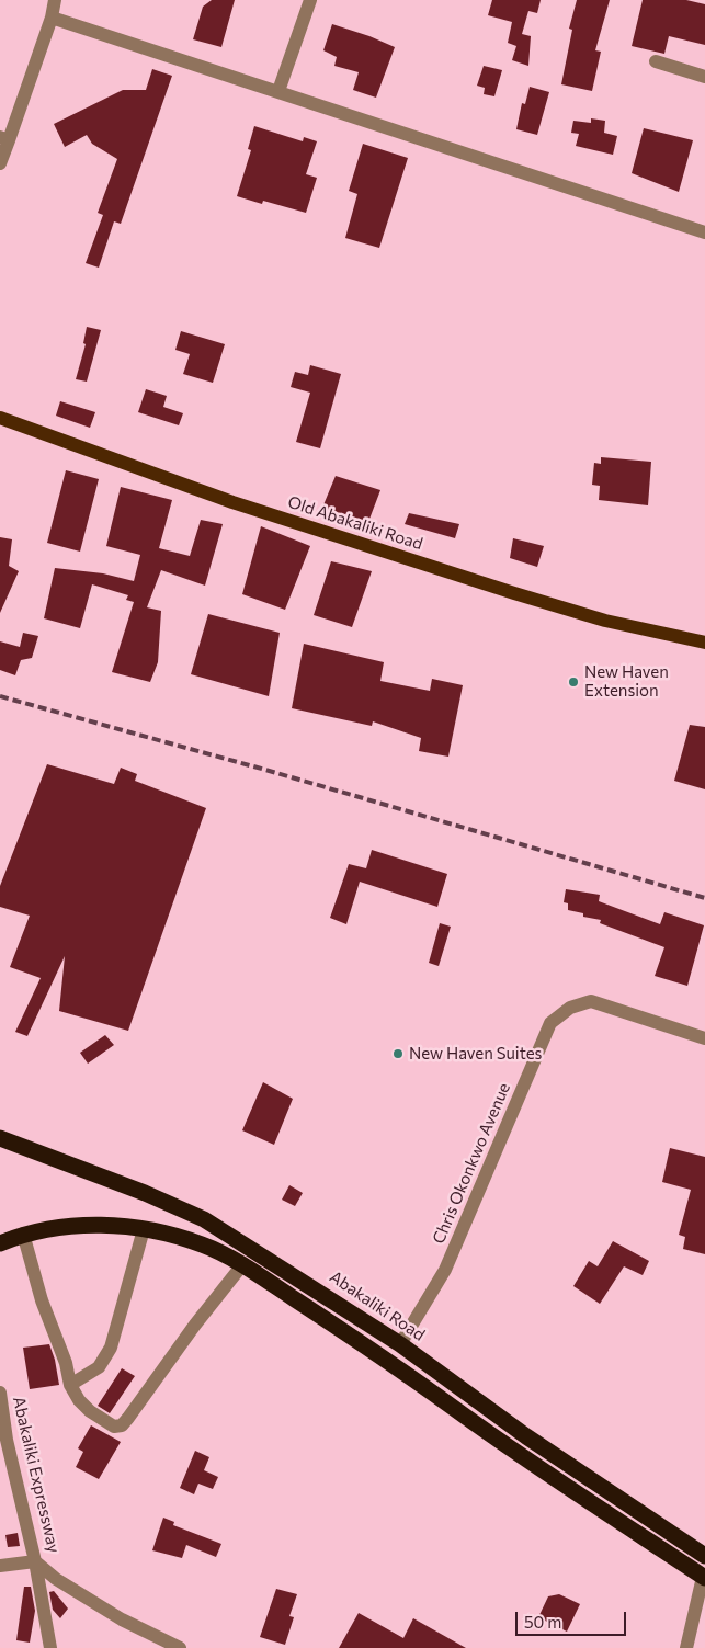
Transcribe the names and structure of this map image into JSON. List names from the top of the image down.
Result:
{
  "streets": {
    "highway": ["Abakaliki Road"],
    "main road": ["Old Abakaliki Road"],
    "street": ["Chris Okonkwo Avenue", "Abakaliki Expressway"]
  },
  "crossings": [
    ["Chris Okonkwo Avenue", "Abakaliki Road"]
  ],
  "places": ["New Haven Extension", "New Haven Suites"],
  "scale_bar": "50 m"
}
